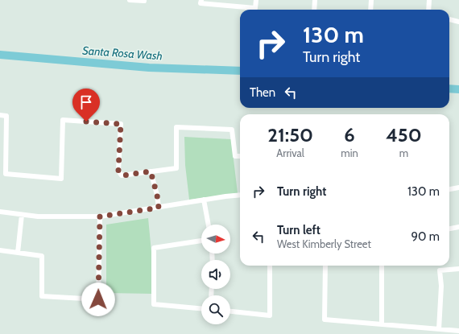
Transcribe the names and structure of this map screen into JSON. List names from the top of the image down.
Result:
{
  "water": ["Santa Rosa Wash"],
  "north": "right",
  "page": {
    "turn": ["130 m", "Turn right"],
    "then": "Then",
    "eta": [
      "21:50",
      "Arrival",
      "6",
      "min",
      "450",
      "m"
    ],
    "list": [
      {
        "name": "Turn right",
        "value": "130 m"
      },
      {
        "name": "Turn left",
        "note": "West Kimberly Street",
        "value": "90 m"
      }
    ]
  }
}
